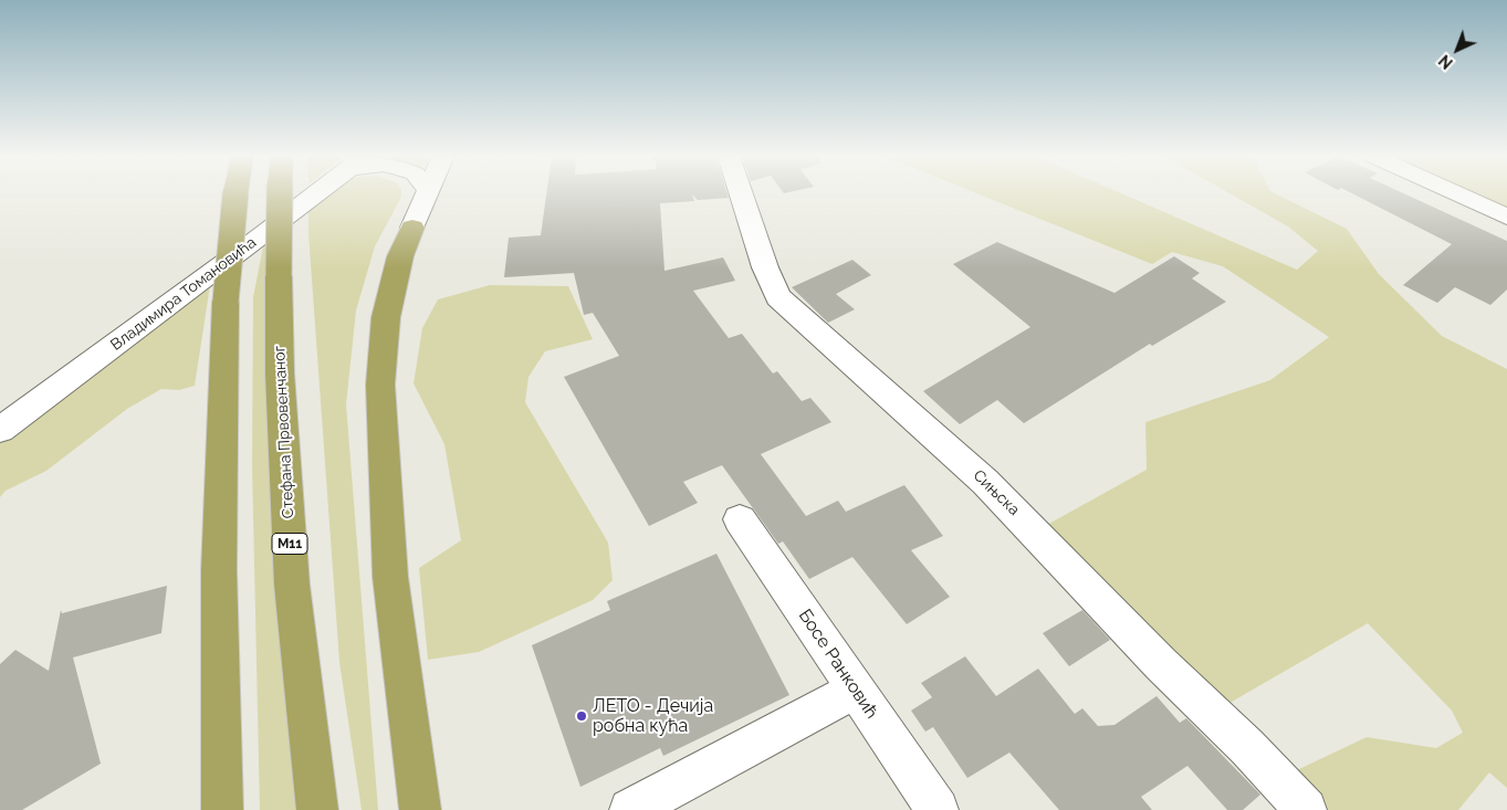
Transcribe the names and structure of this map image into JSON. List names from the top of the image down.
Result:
{
  "streets": {
    "highway": ["Стефана Првовенчаног", "M11"],
    "street": ["Владимира Томановића", "Сињска", "Босе Ранковић"]
  },
  "places": ["ЛЕТО - Дечија робна кућа"],
  "north": "bottom left"
}
